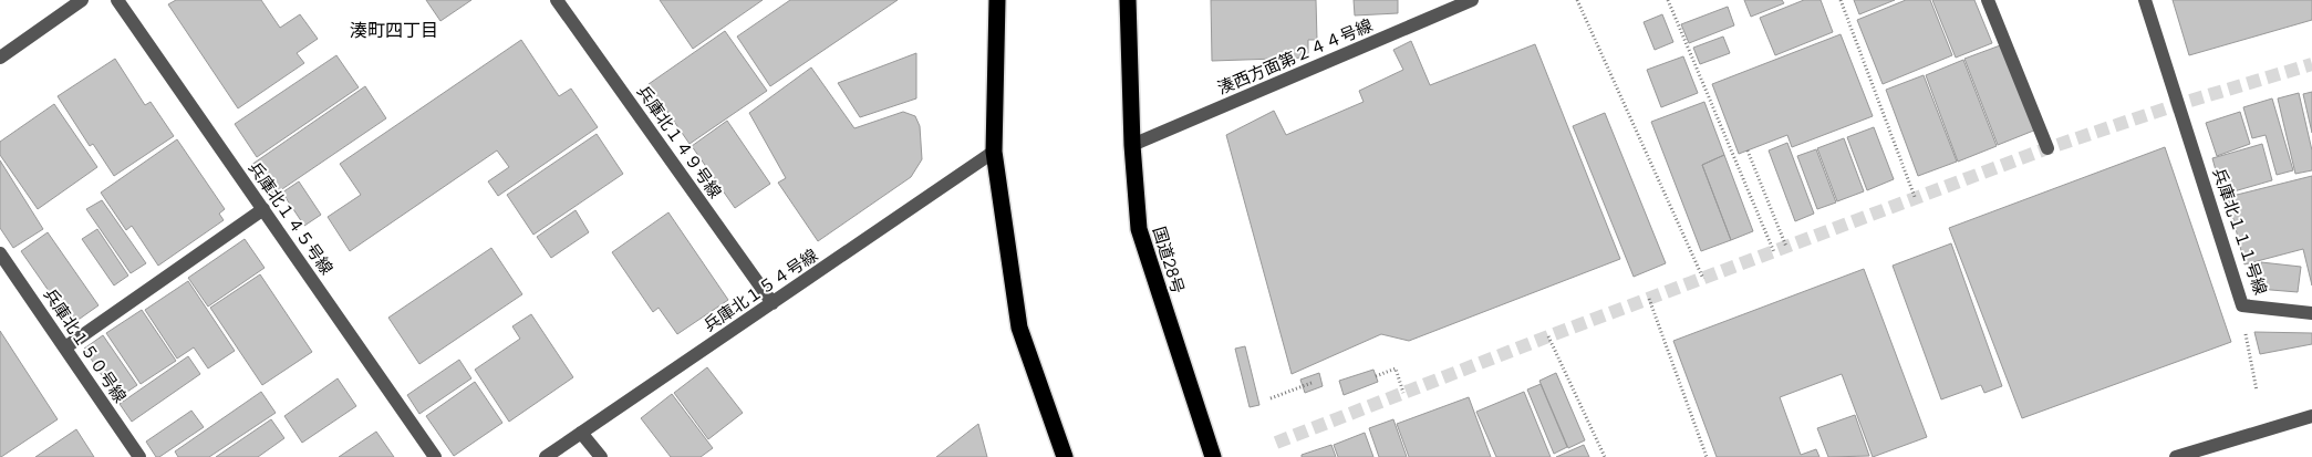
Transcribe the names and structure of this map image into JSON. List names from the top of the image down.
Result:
{
  "streets": {
    "highway": ["国道28号"],
    "street": [
      "湊西方面第２４４号線",
      "兵庫北１４９号線",
      "兵庫北１４５号線",
      "兵庫北１１１号線",
      "兵庫北１５４号線",
      "兵庫北１５０号線"
    ]
  },
  "crossings": [
    ["湊西方面第２４４号線", "国道28号"],
    ["兵庫北１４９号線", "兵庫北１５４号線"]
  ],
  "districts": ["湊町四丁目"]
}
